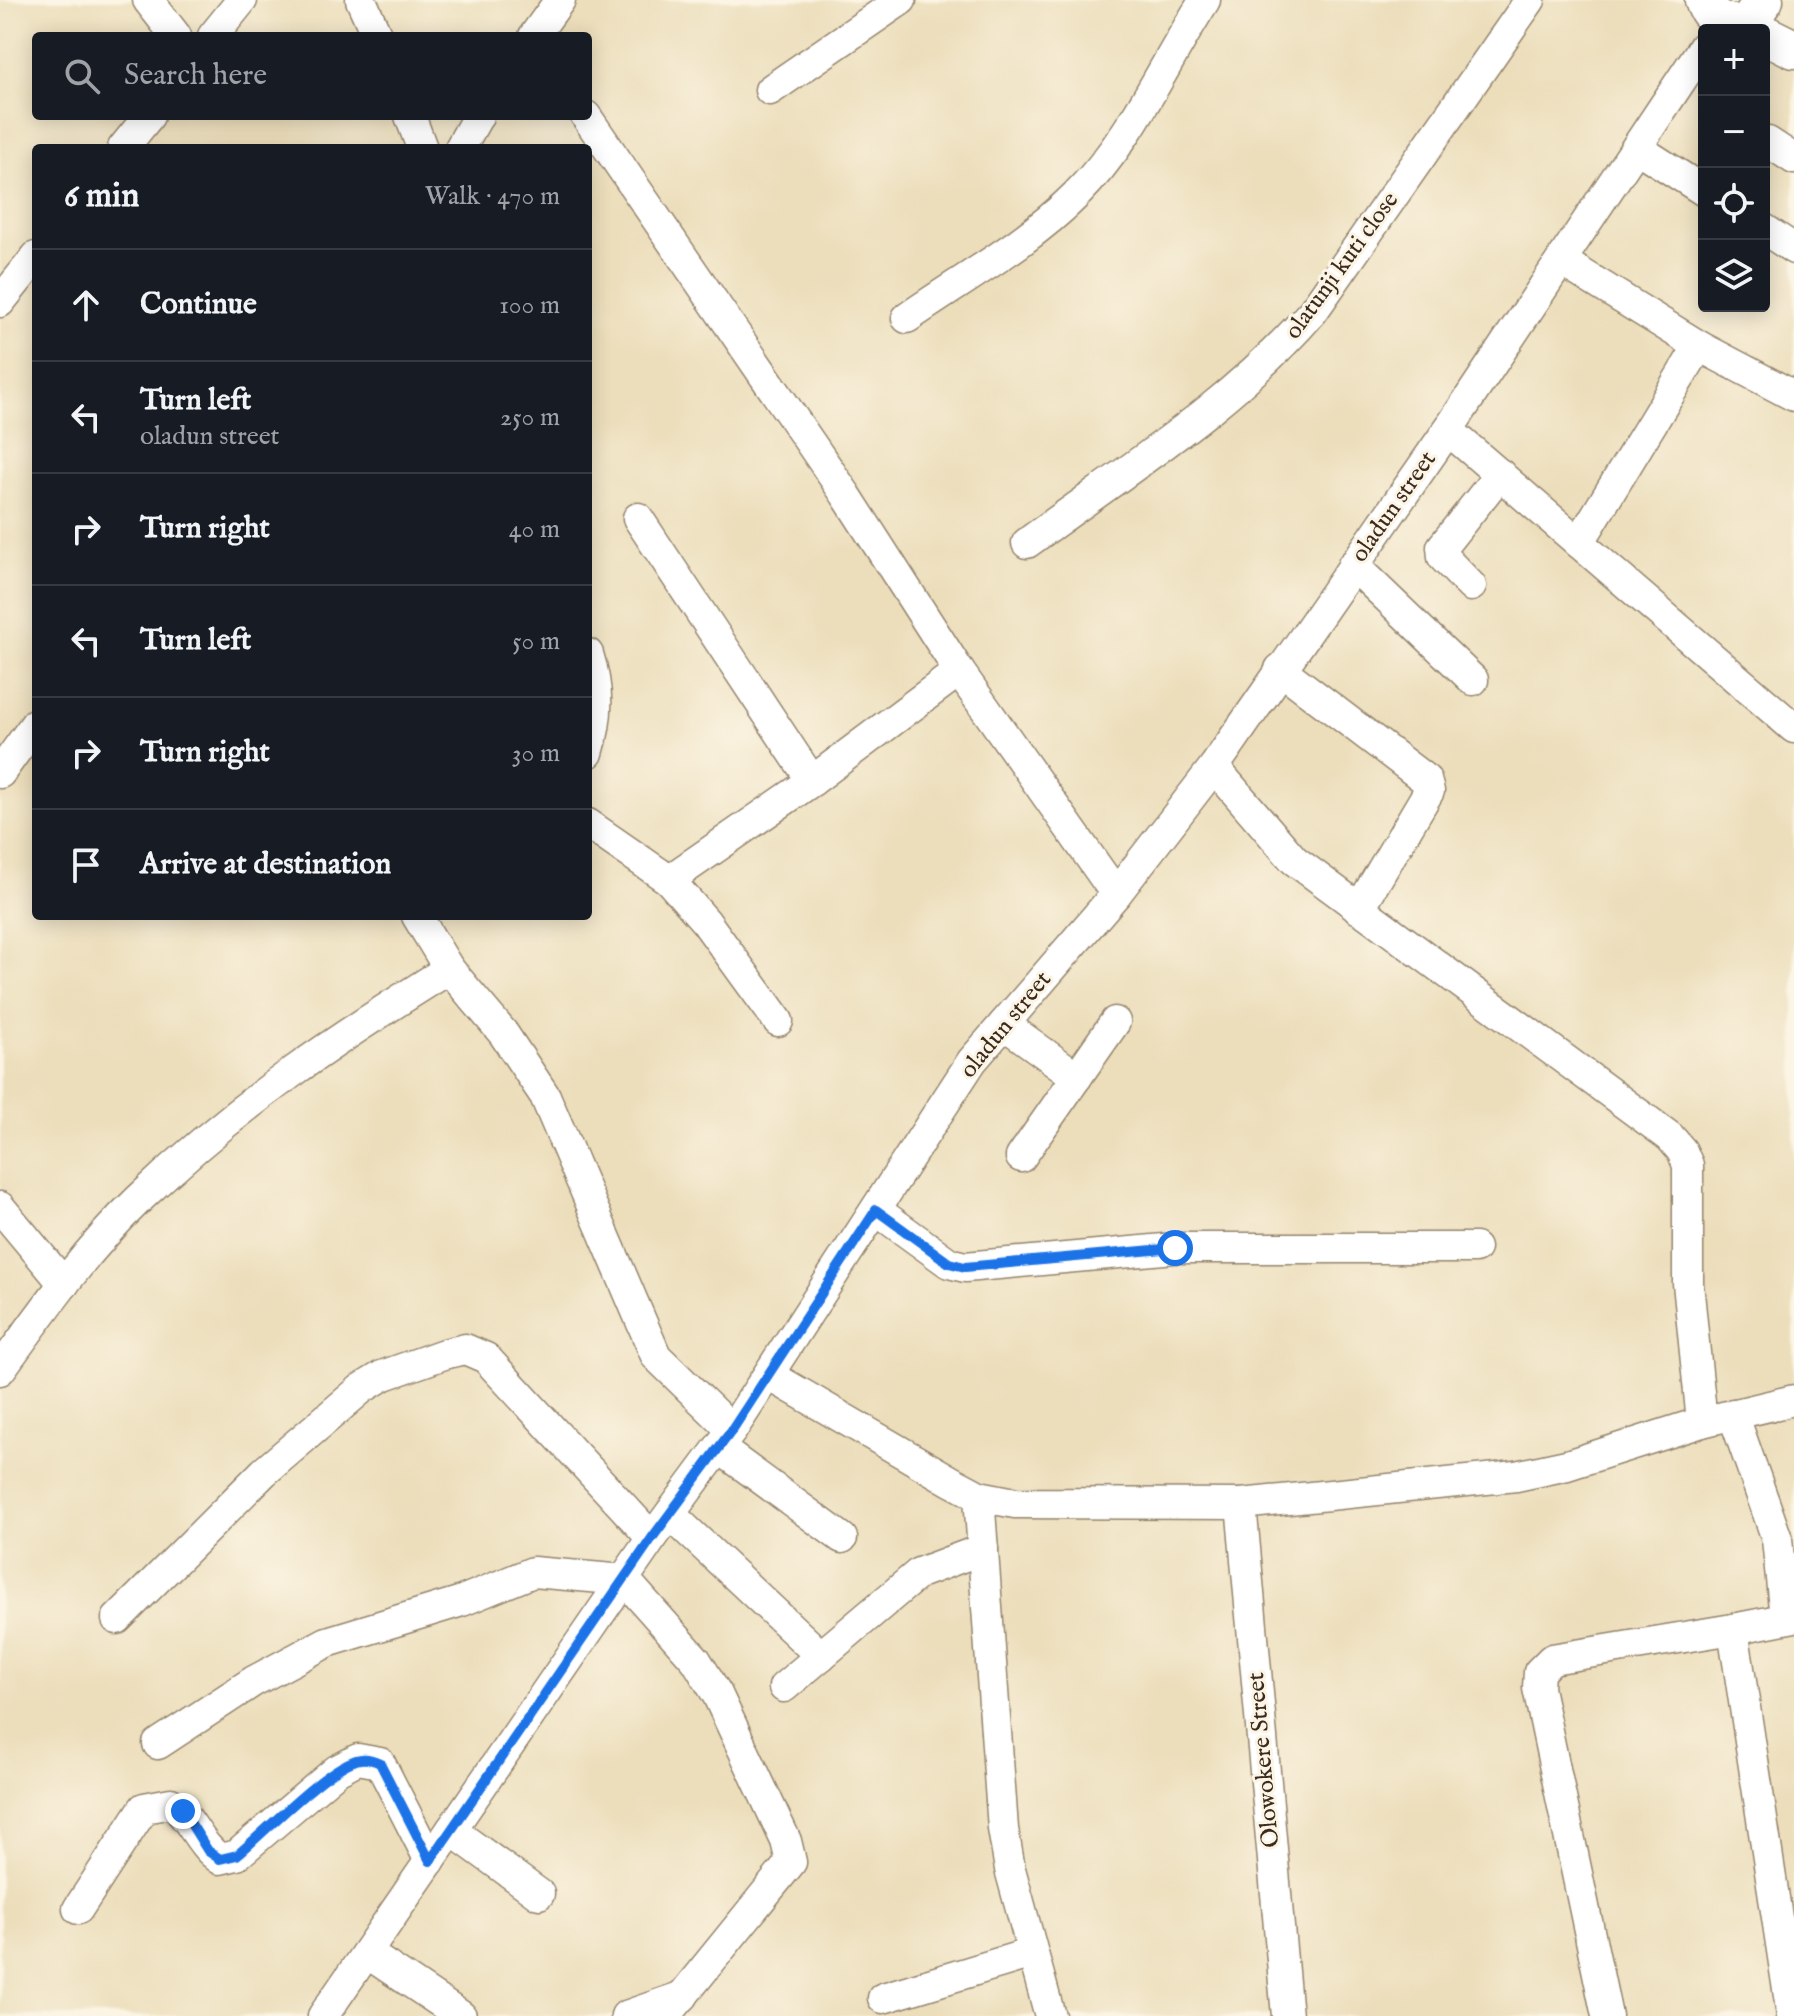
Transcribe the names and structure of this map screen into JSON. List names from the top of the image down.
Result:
{
  "streets": {
    "street": ["olatunji kuti close", "oladun street", "Olowokere Street"]
  },
  "page": {
    "map_buttons": ["+", "−"],
    "search": "Search here",
    "heading": ["6 min", "Walk · 470 m"],
    "list": [
      ["Continue", "100 m"],
      ["Turn left", "oladun street", "250 m"],
      ["Turn right", "40 m"],
      ["Turn left", "50 m"],
      ["Turn right", "30 m"],
      "Arrive at destination"
    ]
  }
}
